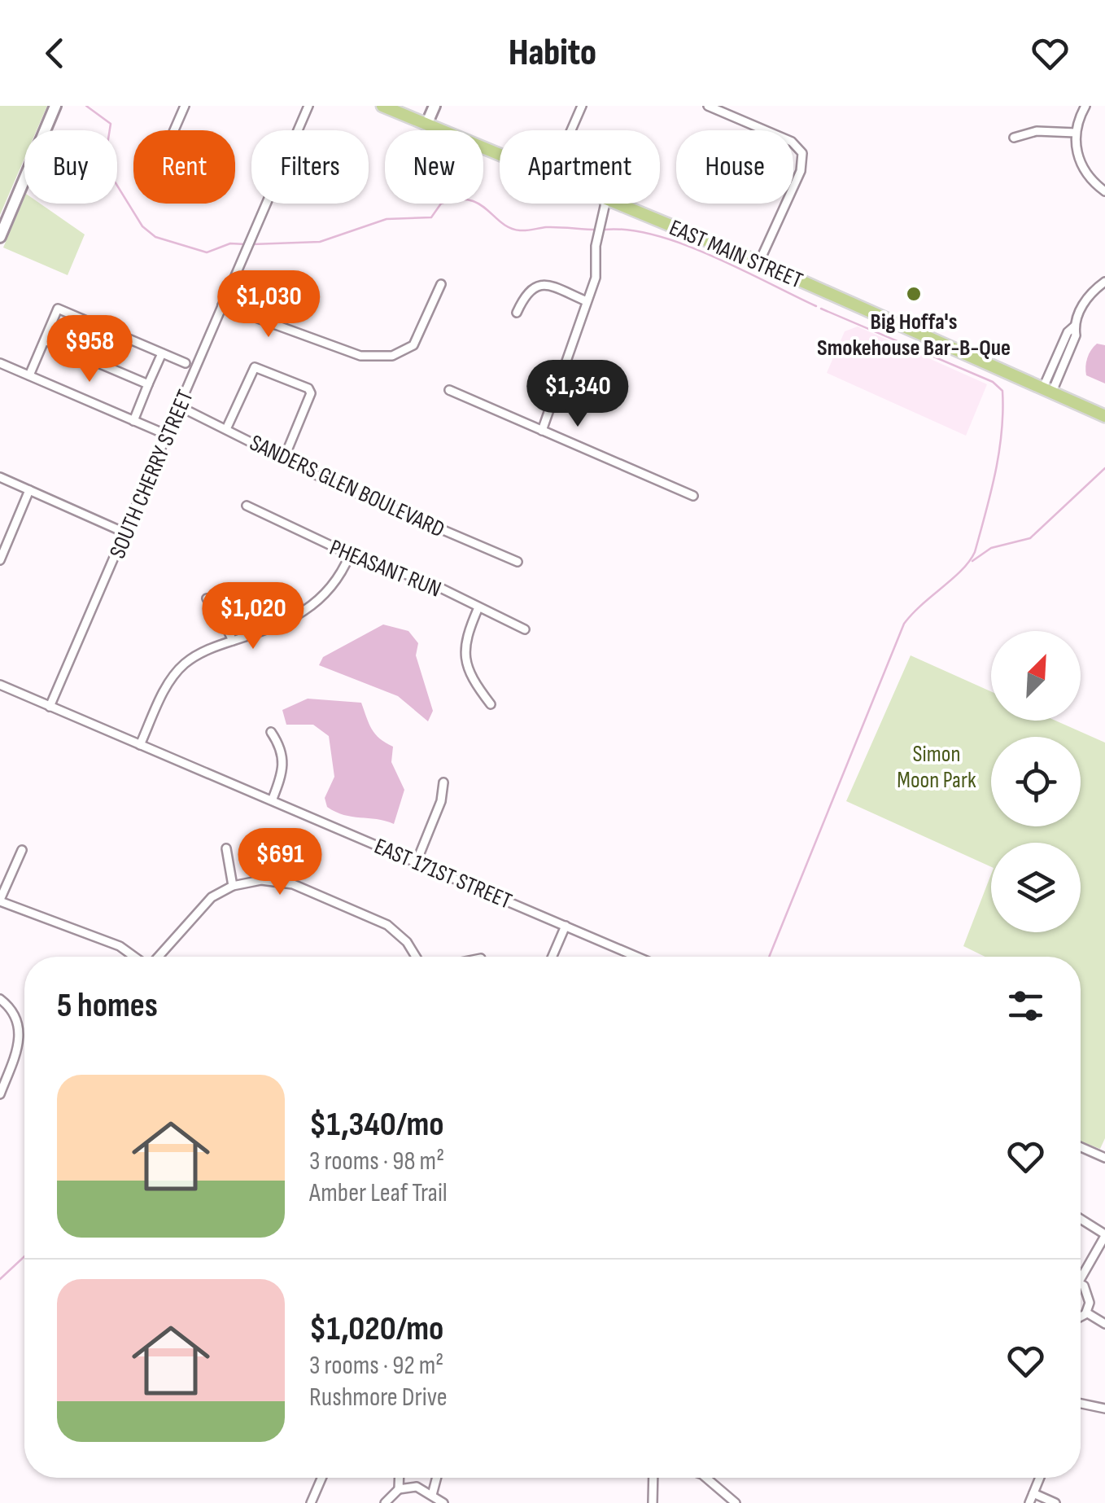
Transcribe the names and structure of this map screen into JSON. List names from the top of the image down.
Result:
{
  "streets": {
    "main road": ["EAST MAIN STREET"],
    "street": [
      "SOUTH CHERRY STREET",
      "SANDERS GLEN BOULEVARD",
      "PHEASANT RUN",
      "EAST 171ST STREET"
    ]
  },
  "crossings": [
    ["SOUTH CHERRY STREET", "SANDERS GLEN BOULEVARD"],
    ["SOUTH CHERRY STREET", "EAST 171ST STREET"]
  ],
  "parks": ["Simon Moon Park"],
  "places": ["Big Hoffa's Smokehouse Bar-B-Que"],
  "north": "top right",
  "page": {
    "header": "Habito",
    "chip": [
      "Buy",
      "Rent",
      "Filters",
      "New",
      "Apartment",
      "House"
    ],
    "price": [
      "$1,030",
      "$958",
      "$1,340",
      "$1,020",
      "$691"
    ],
    "heading": "5 homes",
    "list": [
      {
        "name": "$1,340/mo",
        "note": "3 rooms · 98 m² · Amber Leaf Trail"
      },
      {
        "name": "$1,020/mo",
        "note": "3 rooms · 92 m² · Rushmore Drive"
      }
    ]
  }
}
